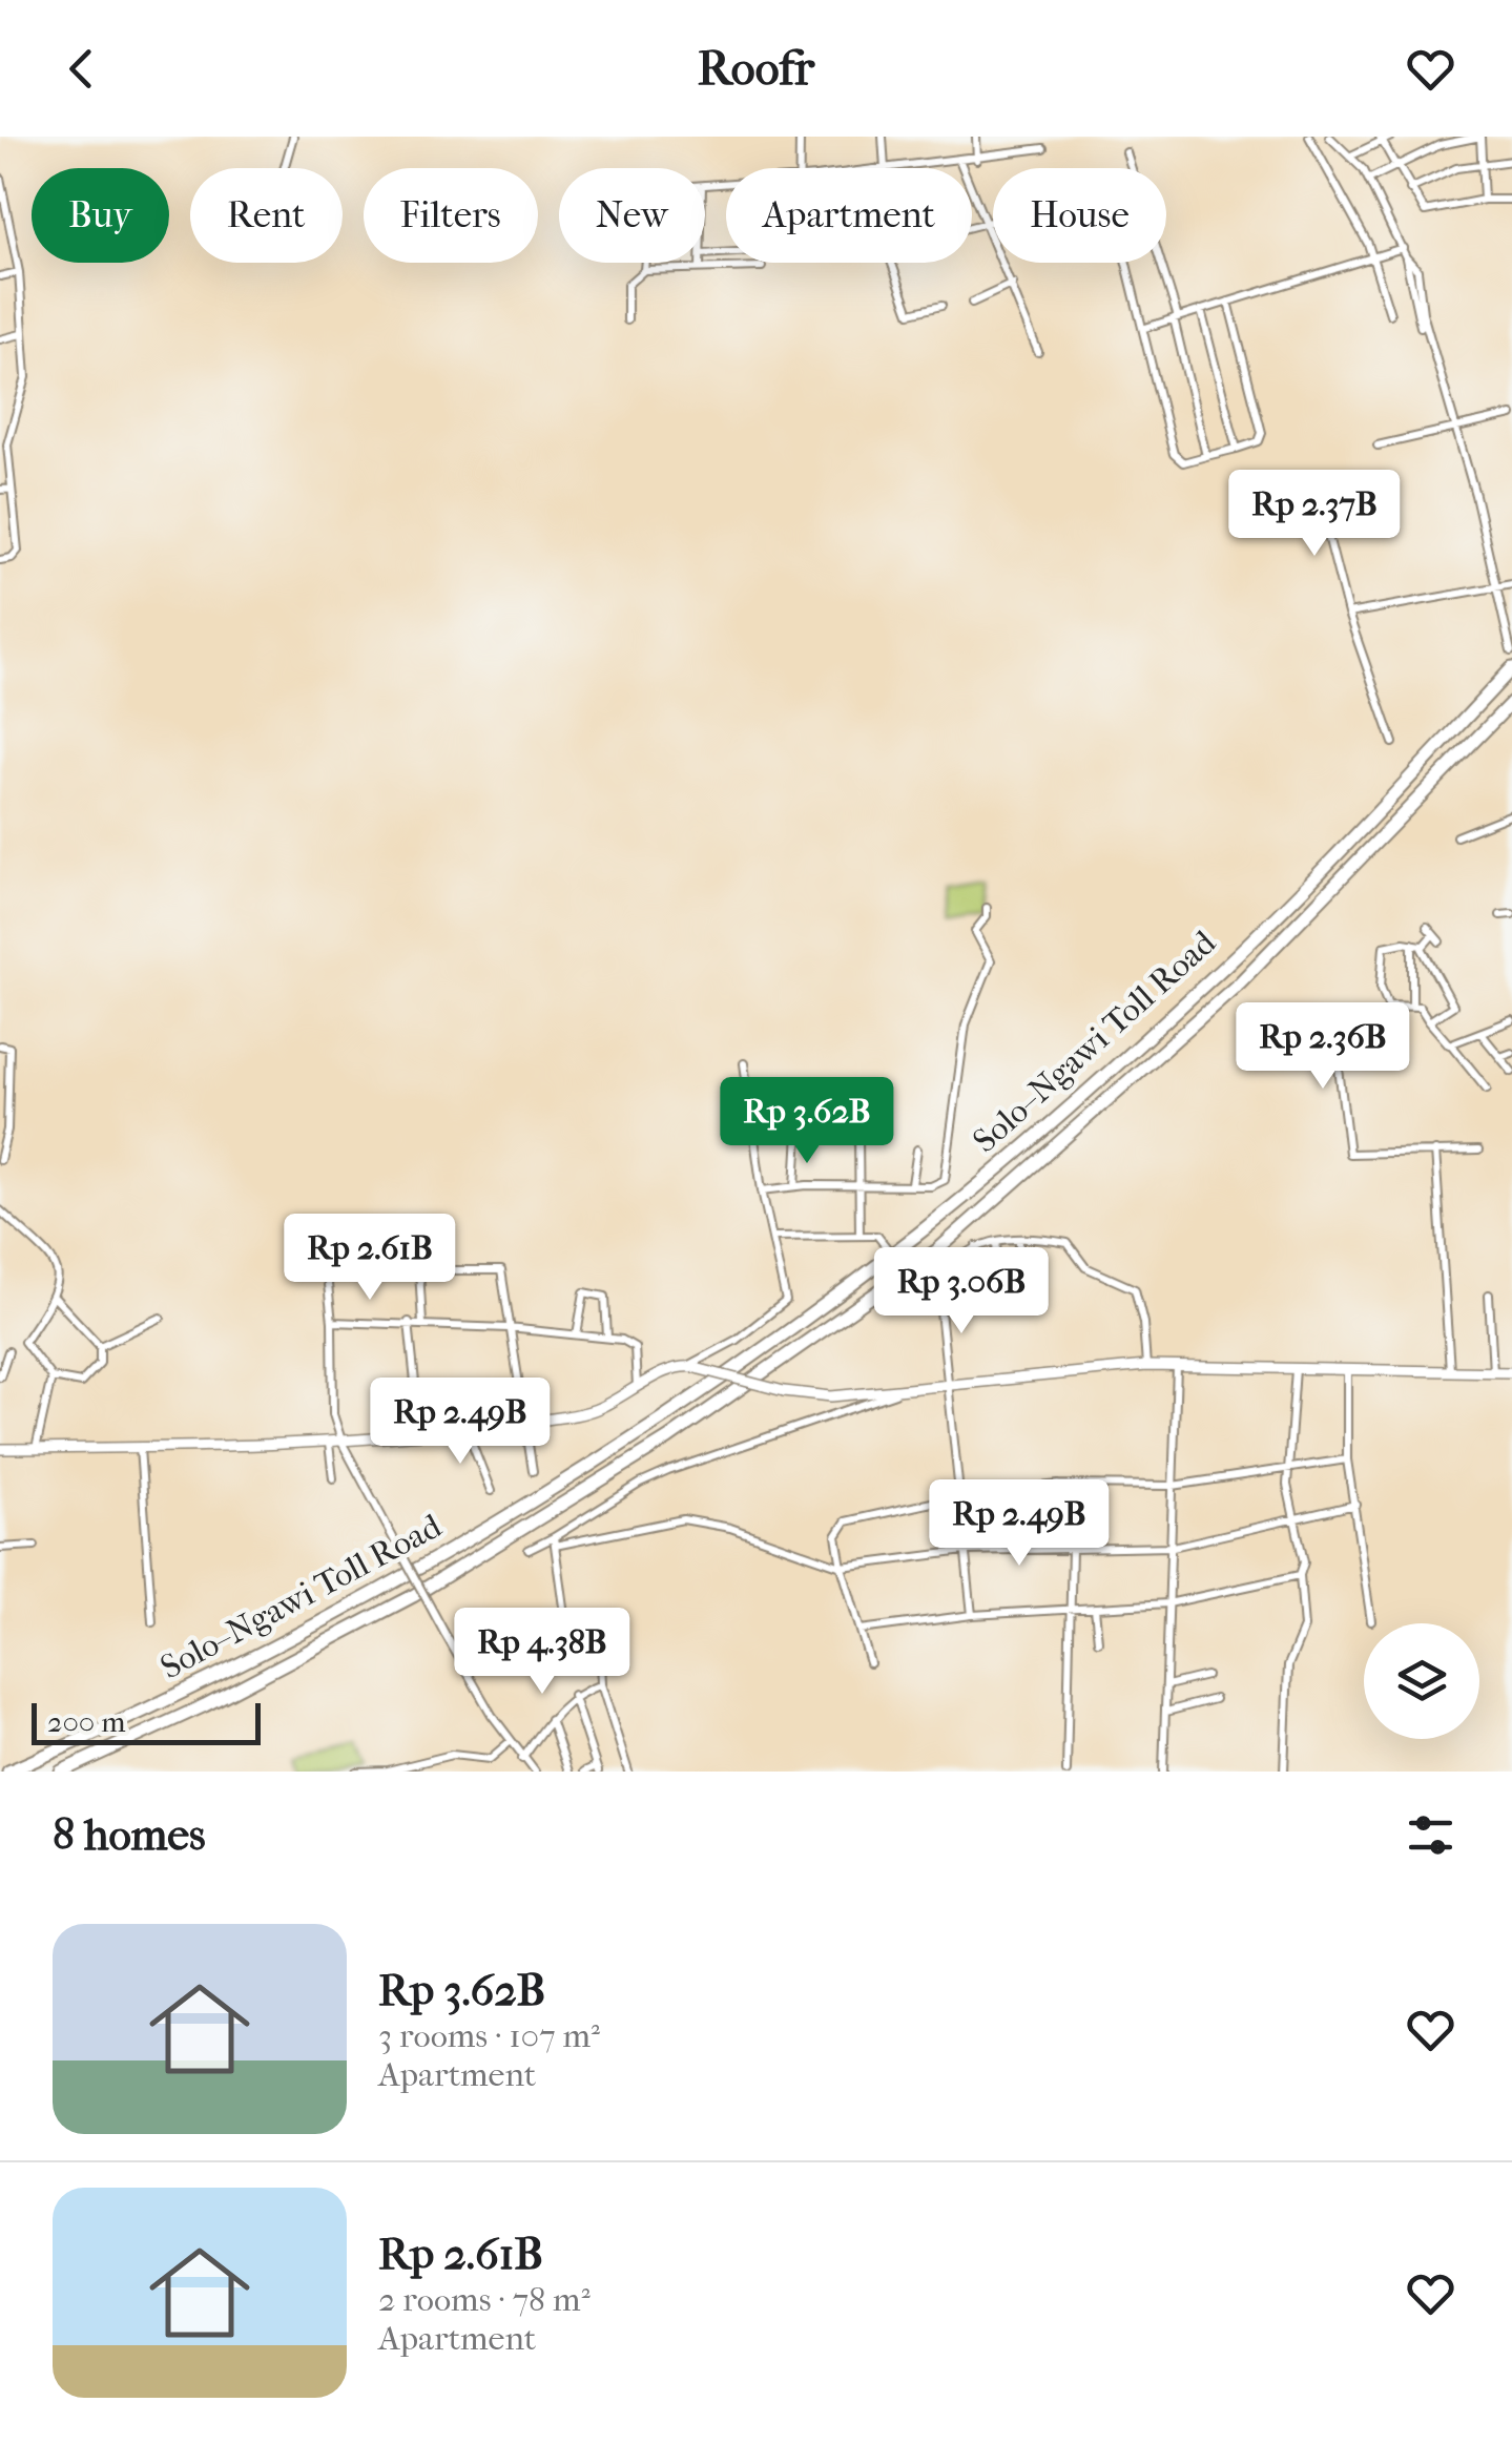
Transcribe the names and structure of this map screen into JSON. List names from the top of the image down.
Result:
{
  "streets": {
    "highway": ["Solo–Ngawi Toll Road"]
  },
  "scale_bar": "200 m",
  "page": {
    "header": "Roofr",
    "chip": [
      "Buy",
      "Rent",
      "Filters",
      "New",
      "Apartment",
      "House"
    ],
    "price": [
      "Rp 2.37B",
      "Rp 2.36B",
      "Rp 3.62B",
      "Rp 2.61B",
      "Rp 3.06B",
      "Rp 2.49B",
      "Rp 2.49B",
      "Rp 4.38B"
    ],
    "scale": "200 m",
    "heading": "8 homes",
    "list": [
      {
        "name": "Rp 3.62B",
        "note": "3 rooms · 107 m² · Apartment"
      },
      {
        "name": "Rp 2.61B",
        "note": "2 rooms · 78 m² · Apartment"
      }
    ]
  }
}
